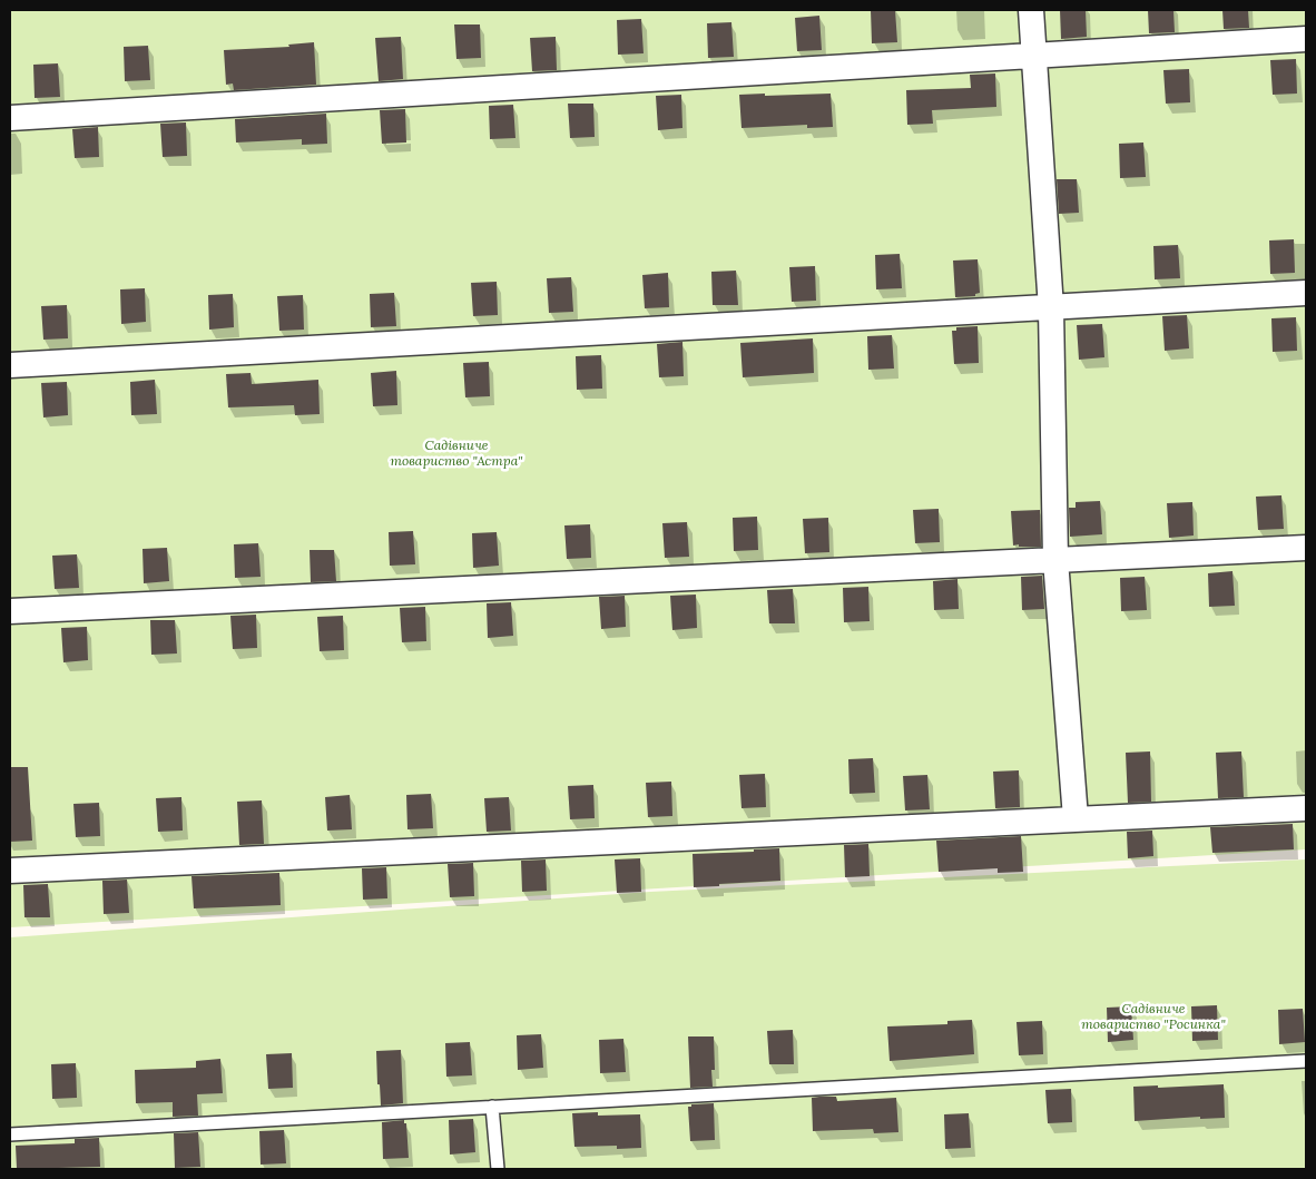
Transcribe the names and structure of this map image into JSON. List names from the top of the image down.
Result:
{
  "parks": ["Садівниче товариство \"Астра\"", "Садівниче товариство \"Росинка\""]
}
